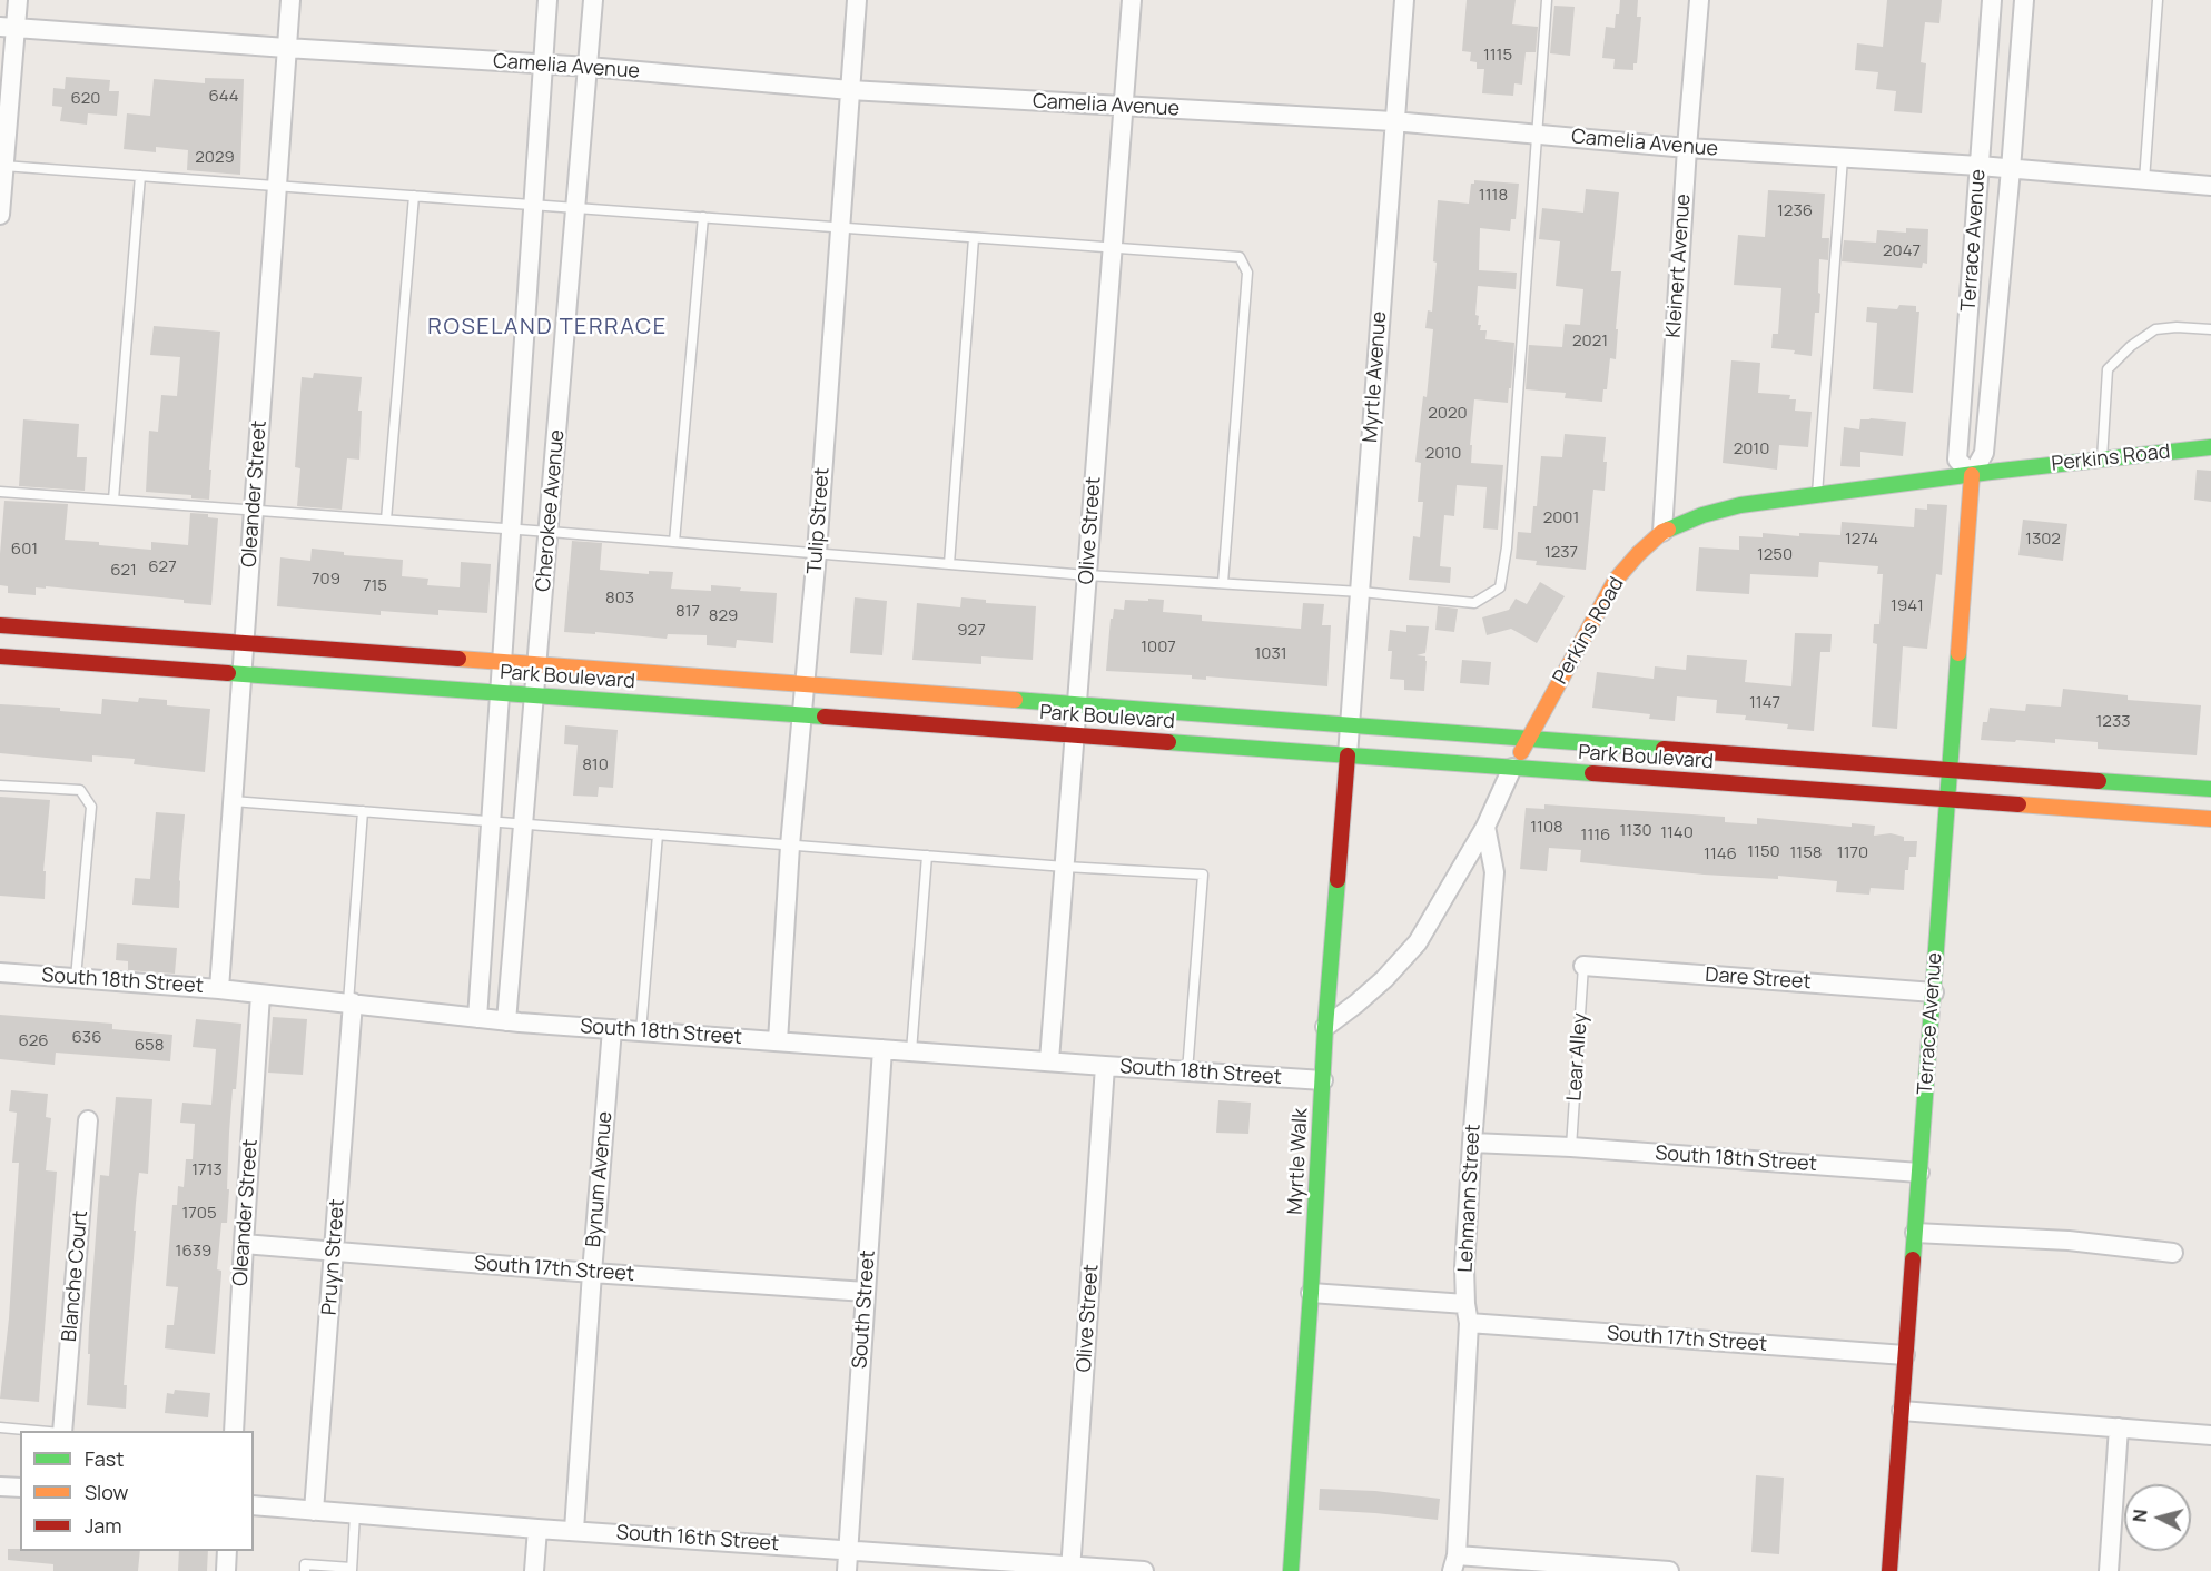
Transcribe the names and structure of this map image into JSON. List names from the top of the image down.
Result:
{
  "streets": {
    "street": [
      "Camelia Avenue",
      "Terrace Avenue",
      "Kleinert Avenue",
      "Myrtle Avenue",
      "Perkins Road",
      "Oleander Street",
      "Cherokee Avenue",
      "Tulip Street",
      "Olive Street",
      "Park Boulevard",
      "Dare Street",
      "South 18th Street",
      "Myrtle Walk",
      "Bynum Avenue",
      "Lehmann Street",
      "Pruyn Street",
      "South 17th Street",
      "Blanche Court",
      "South Street",
      "South 16th Street"
    ],
    "lane": ["Lear Alley"]
  },
  "crossings": [
    ["Camelia Avenue", "Terrace Avenue"],
    ["Camelia Avenue", "Kleinert Avenue"],
    ["Camelia Avenue", "Myrtle Avenue"],
    ["Camelia Avenue", "Oleander Street"],
    ["Camelia Avenue", "Cherokee Avenue"],
    ["Camelia Avenue", "Tulip Street"],
    ["Camelia Avenue", "Olive Street"],
    ["Terrace Avenue", "Perkins Road"],
    ["Terrace Avenue", "Park Boulevard"],
    ["Terrace Avenue", "Dare Street"],
    ["Terrace Avenue", "South 18th Street"],
    ["Terrace Avenue", "South 17th Street"],
    ["Kleinert Avenue", "Perkins Road"],
    ["Myrtle Avenue", "Park Boulevard"],
    ["Myrtle Avenue", "Myrtle Walk"],
    ["Perkins Road", "Park Boulevard"],
    ["Perkins Road", "Myrtle Walk"],
    ["Perkins Road", "Lehmann Street"],
    ["Oleander Street", "Park Boulevard"],
    ["Oleander Street", "South 18th Street"],
    ["Oleander Street", "South 17th Street"],
    ["Cherokee Avenue", "Park Boulevard"],
    ["Cherokee Avenue", "South 18th Street"],
    ["Tulip Street", "Park Boulevard"],
    ["Tulip Street", "South 18th Street"],
    ["Olive Street", "Park Boulevard"],
    ["Olive Street", "South 18th Street"],
    ["Olive Street", "South 16th Street"],
    ["Park Boulevard", "Myrtle Walk"],
    ["Dare Street", "Lear Alley"],
    ["South 18th Street", "Lear Alley"],
    ["South 18th Street", "Myrtle Walk"],
    ["South 18th Street", "Bynum Avenue"],
    ["South 18th Street", "Lehmann Street"],
    ["South 18th Street", "Pruyn Street"],
    ["South 18th Street", "South Street"],
    ["Myrtle Walk", "South 17th Street"],
    ["Bynum Avenue", "South 17th Street"],
    ["Bynum Avenue", "South 16th Street"],
    ["Lehmann Street", "South 17th Street"],
    ["Pruyn Street", "South 17th Street"],
    ["Pruyn Street", "South 16th Street"],
    ["South 17th Street", "South Street"],
    ["South Street", "South 16th Street"]
  ],
  "districts": ["ROSELAND TERRACE"],
  "house_numbers": [
    "1115",
    "644",
    "620",
    "2029",
    "1118",
    "1236",
    "2047",
    "2021",
    "2020",
    "2010",
    "2010",
    "2001",
    "1274",
    "1302",
    "601",
    "1237",
    "1250",
    "627",
    "621",
    "709",
    "715",
    "803",
    "1941",
    "817",
    "829",
    "927",
    "1007",
    "1031",
    "1147",
    "1233",
    "810",
    "1108",
    "1130",
    "1140",
    "1116",
    "1150",
    "1158",
    "1170",
    "1146",
    "636",
    "626",
    "658",
    "1713",
    "1705",
    "1639"
  ],
  "legend": ["Fast", "Slow", "Jam"],
  "north": "left"
}
